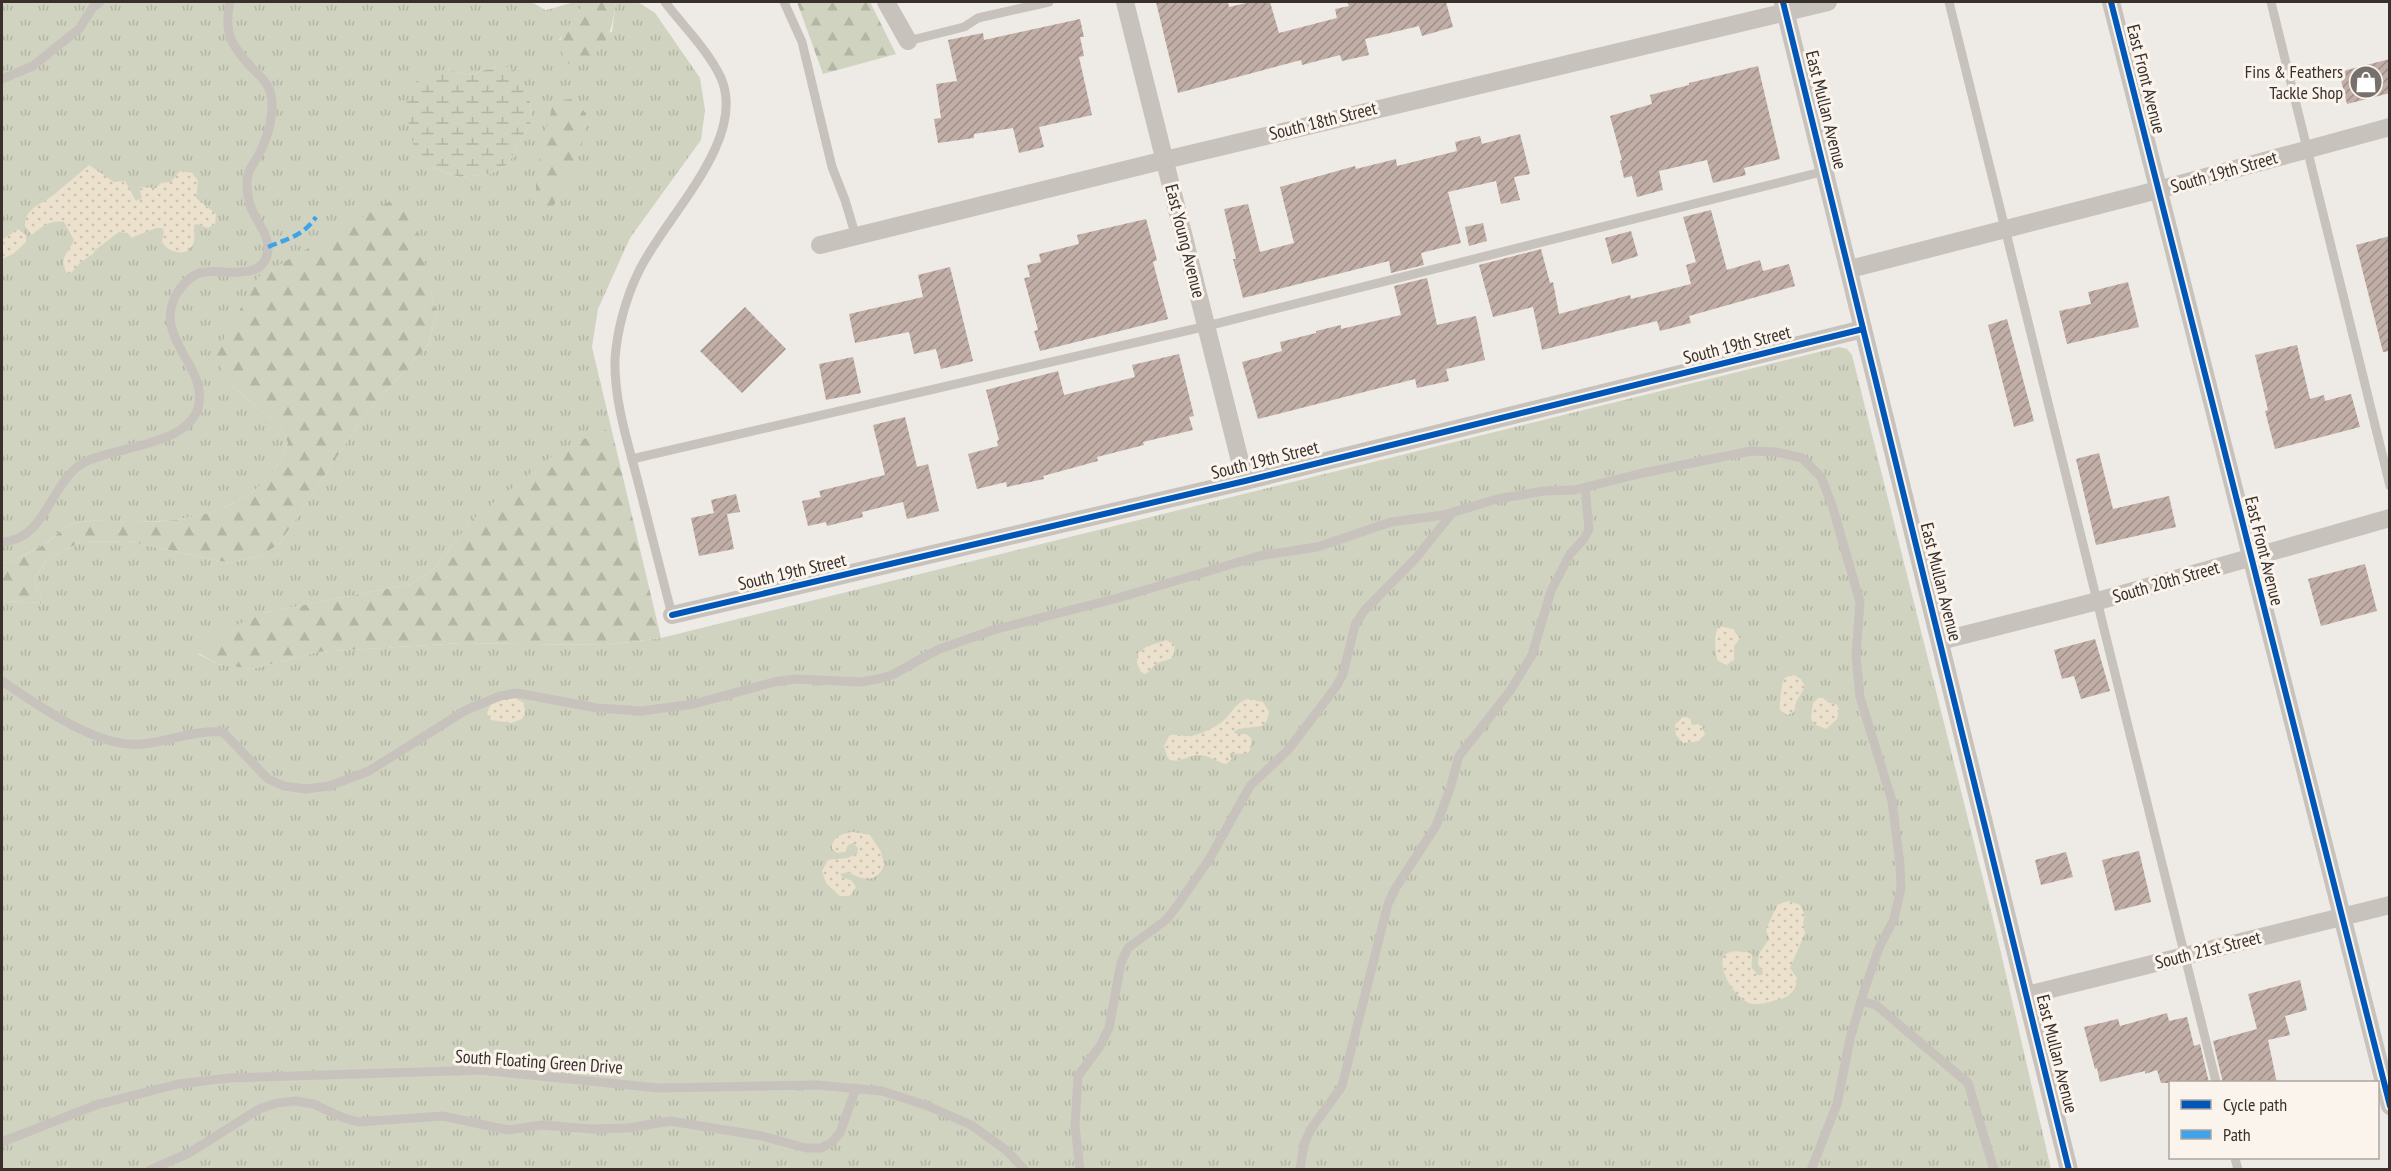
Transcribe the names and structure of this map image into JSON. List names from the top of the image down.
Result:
{
  "streets": {
    "street": [
      "East Front Avenue",
      "East Mullan Avenue",
      "South 18th Street",
      "South 19th Street",
      "East Young Avenue",
      "South 20th Street",
      "South 21st Street"
    ],
    "lane": ["South Floating Green Drive"]
  },
  "crossings": [
    ["East Front Avenue", "South 19th Street"],
    ["East Front Avenue", "South 20th Street"],
    ["East Front Avenue", "South 21st Street"],
    ["East Mullan Avenue", "South 18th Street"],
    ["East Mullan Avenue", "South 19th Street"],
    ["East Mullan Avenue", "South 20th Street"],
    ["East Mullan Avenue", "South 21st Street"],
    ["South 18th Street", "East Young Avenue"],
    ["South 19th Street", "East Young Avenue"]
  ],
  "places": {
    "shop": ["Fins & Feathers Tackle Shop"]
  },
  "legend": ["Cycle path", "Path"]
}
